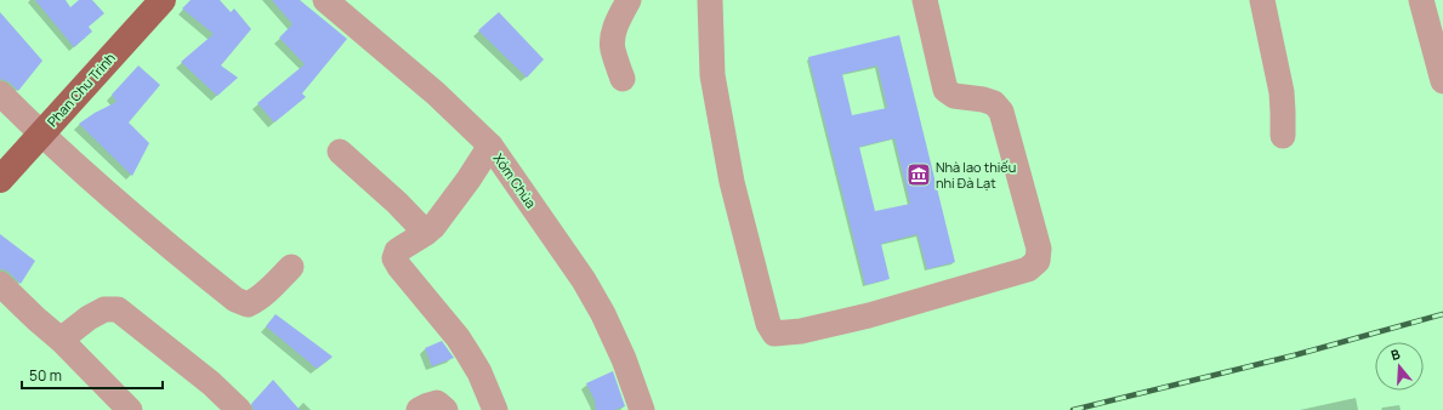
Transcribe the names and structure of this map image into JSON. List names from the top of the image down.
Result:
{
  "streets": {
    "main road": ["Phan Chu Trinh"],
    "street": ["Xóm Chùa"]
  },
  "places": {
    "museum": ["Nhà lao thiếu nhi Đà Lạt"]
  },
  "scale_bar": "50 m",
  "north": "top"
}
